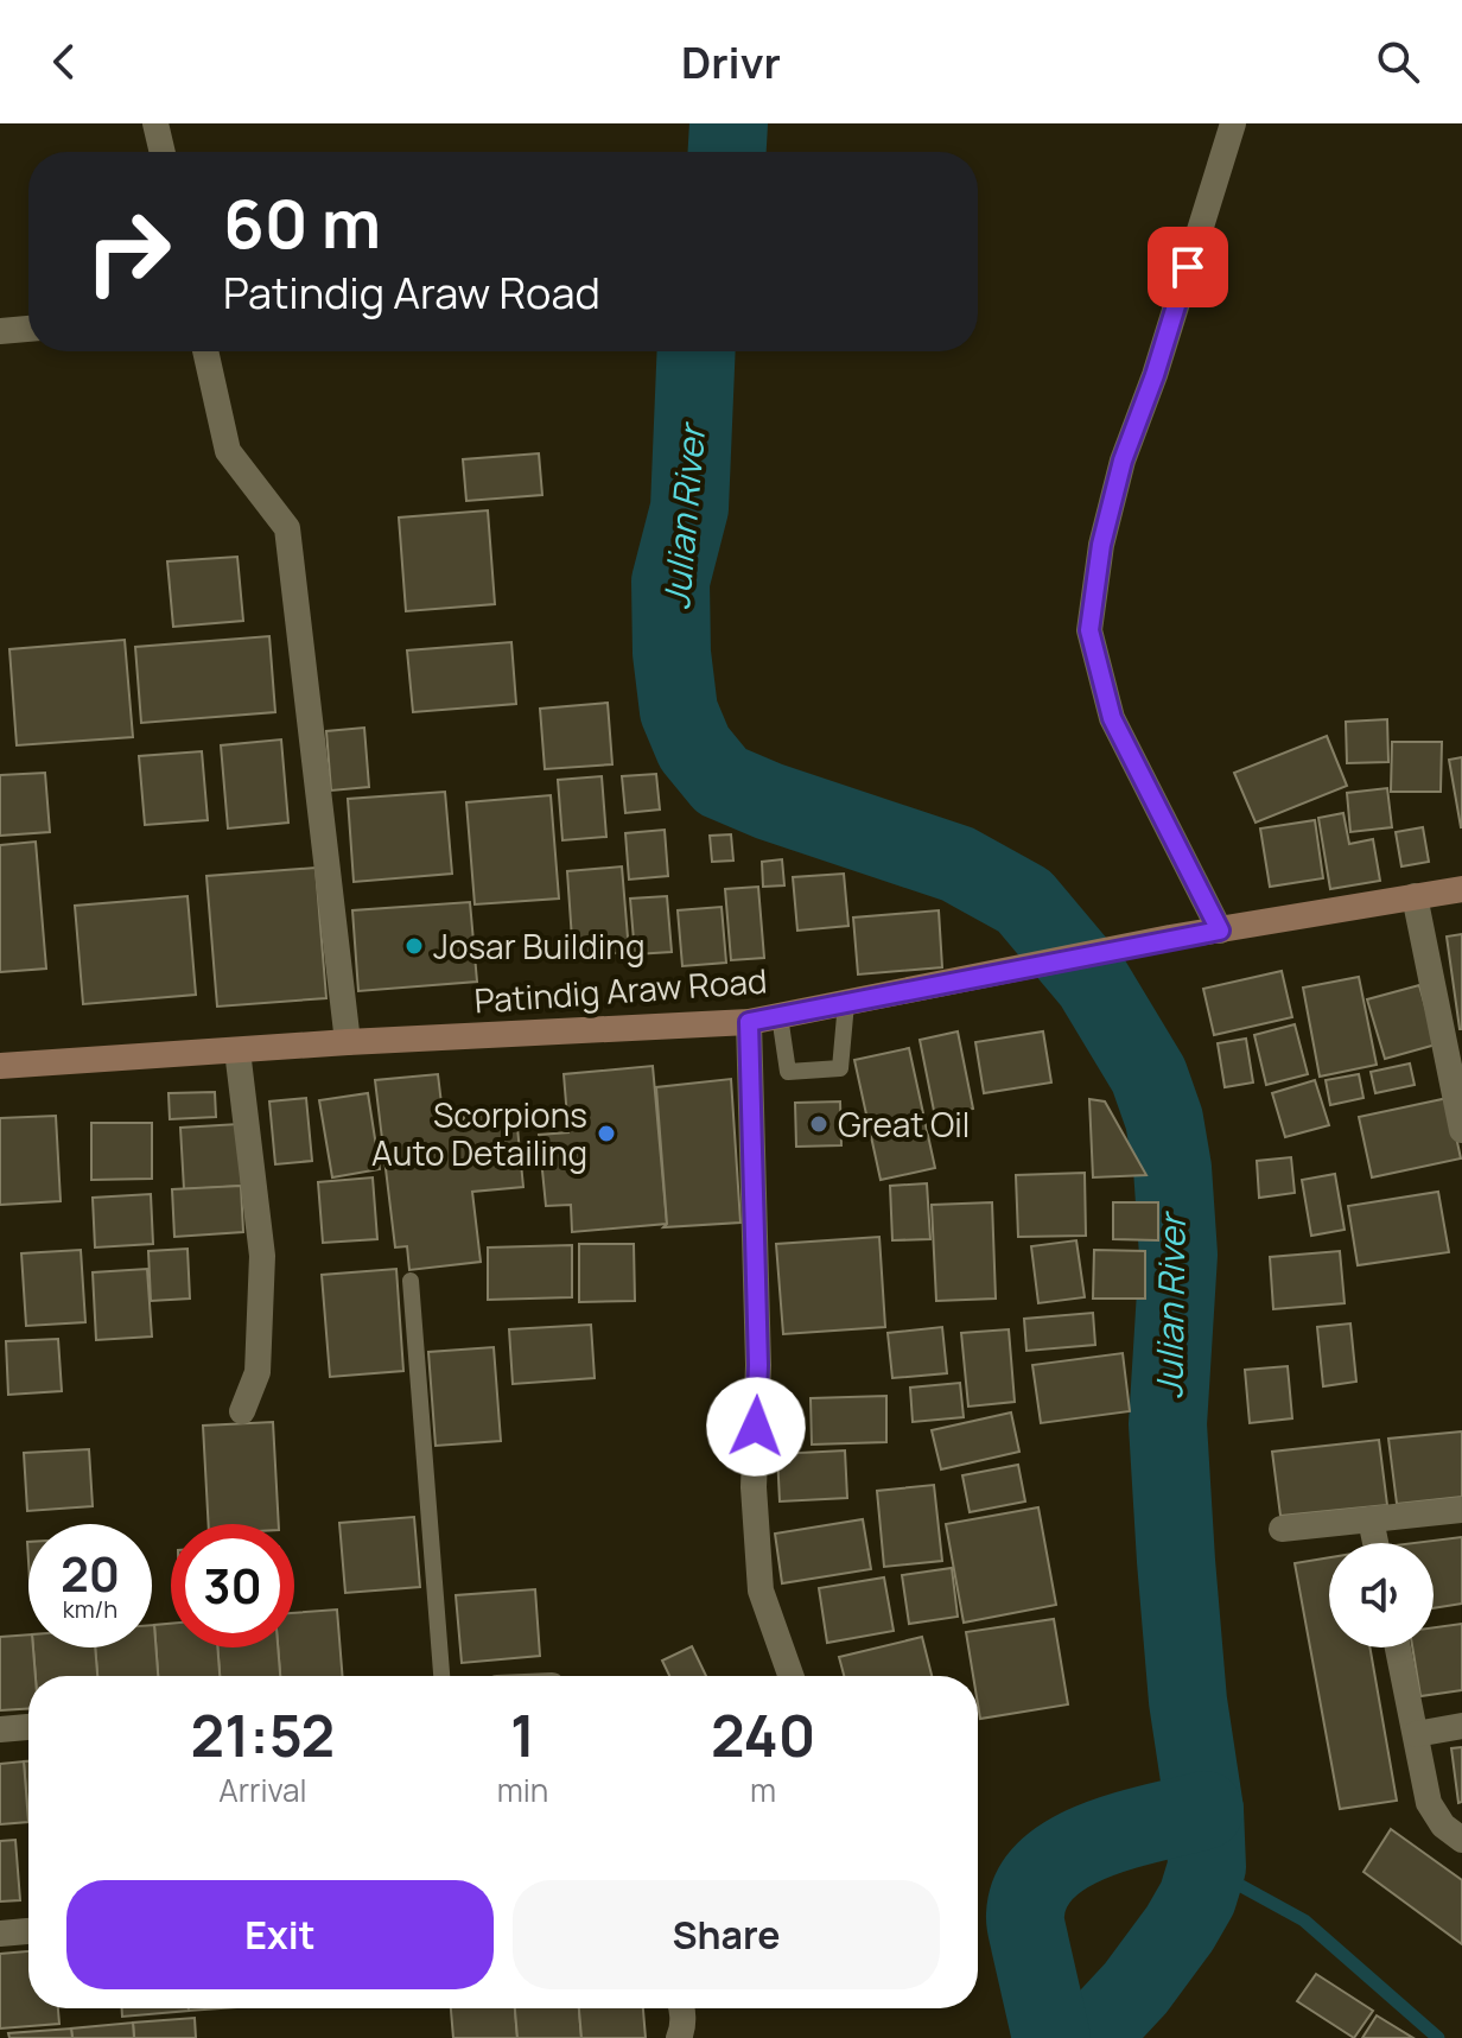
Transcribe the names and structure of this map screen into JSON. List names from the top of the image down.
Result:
{
  "streets": {
    "main road": ["Patindig Araw Road"]
  },
  "water": ["Julian River"],
  "places": ["Josar Building", "Great Oil", "Scorpions Auto Detailing"],
  "page": {
    "header": "Drivr",
    "turn": ["60 m", "Patindig Araw Road"],
    "speed": "20 km/h",
    "limit": "30",
    "eta": [
      "21:52",
      "Arrival",
      "1",
      "min",
      "240",
      "m"
    ],
    "buttons": ["Exit", "Share"]
  }
}
